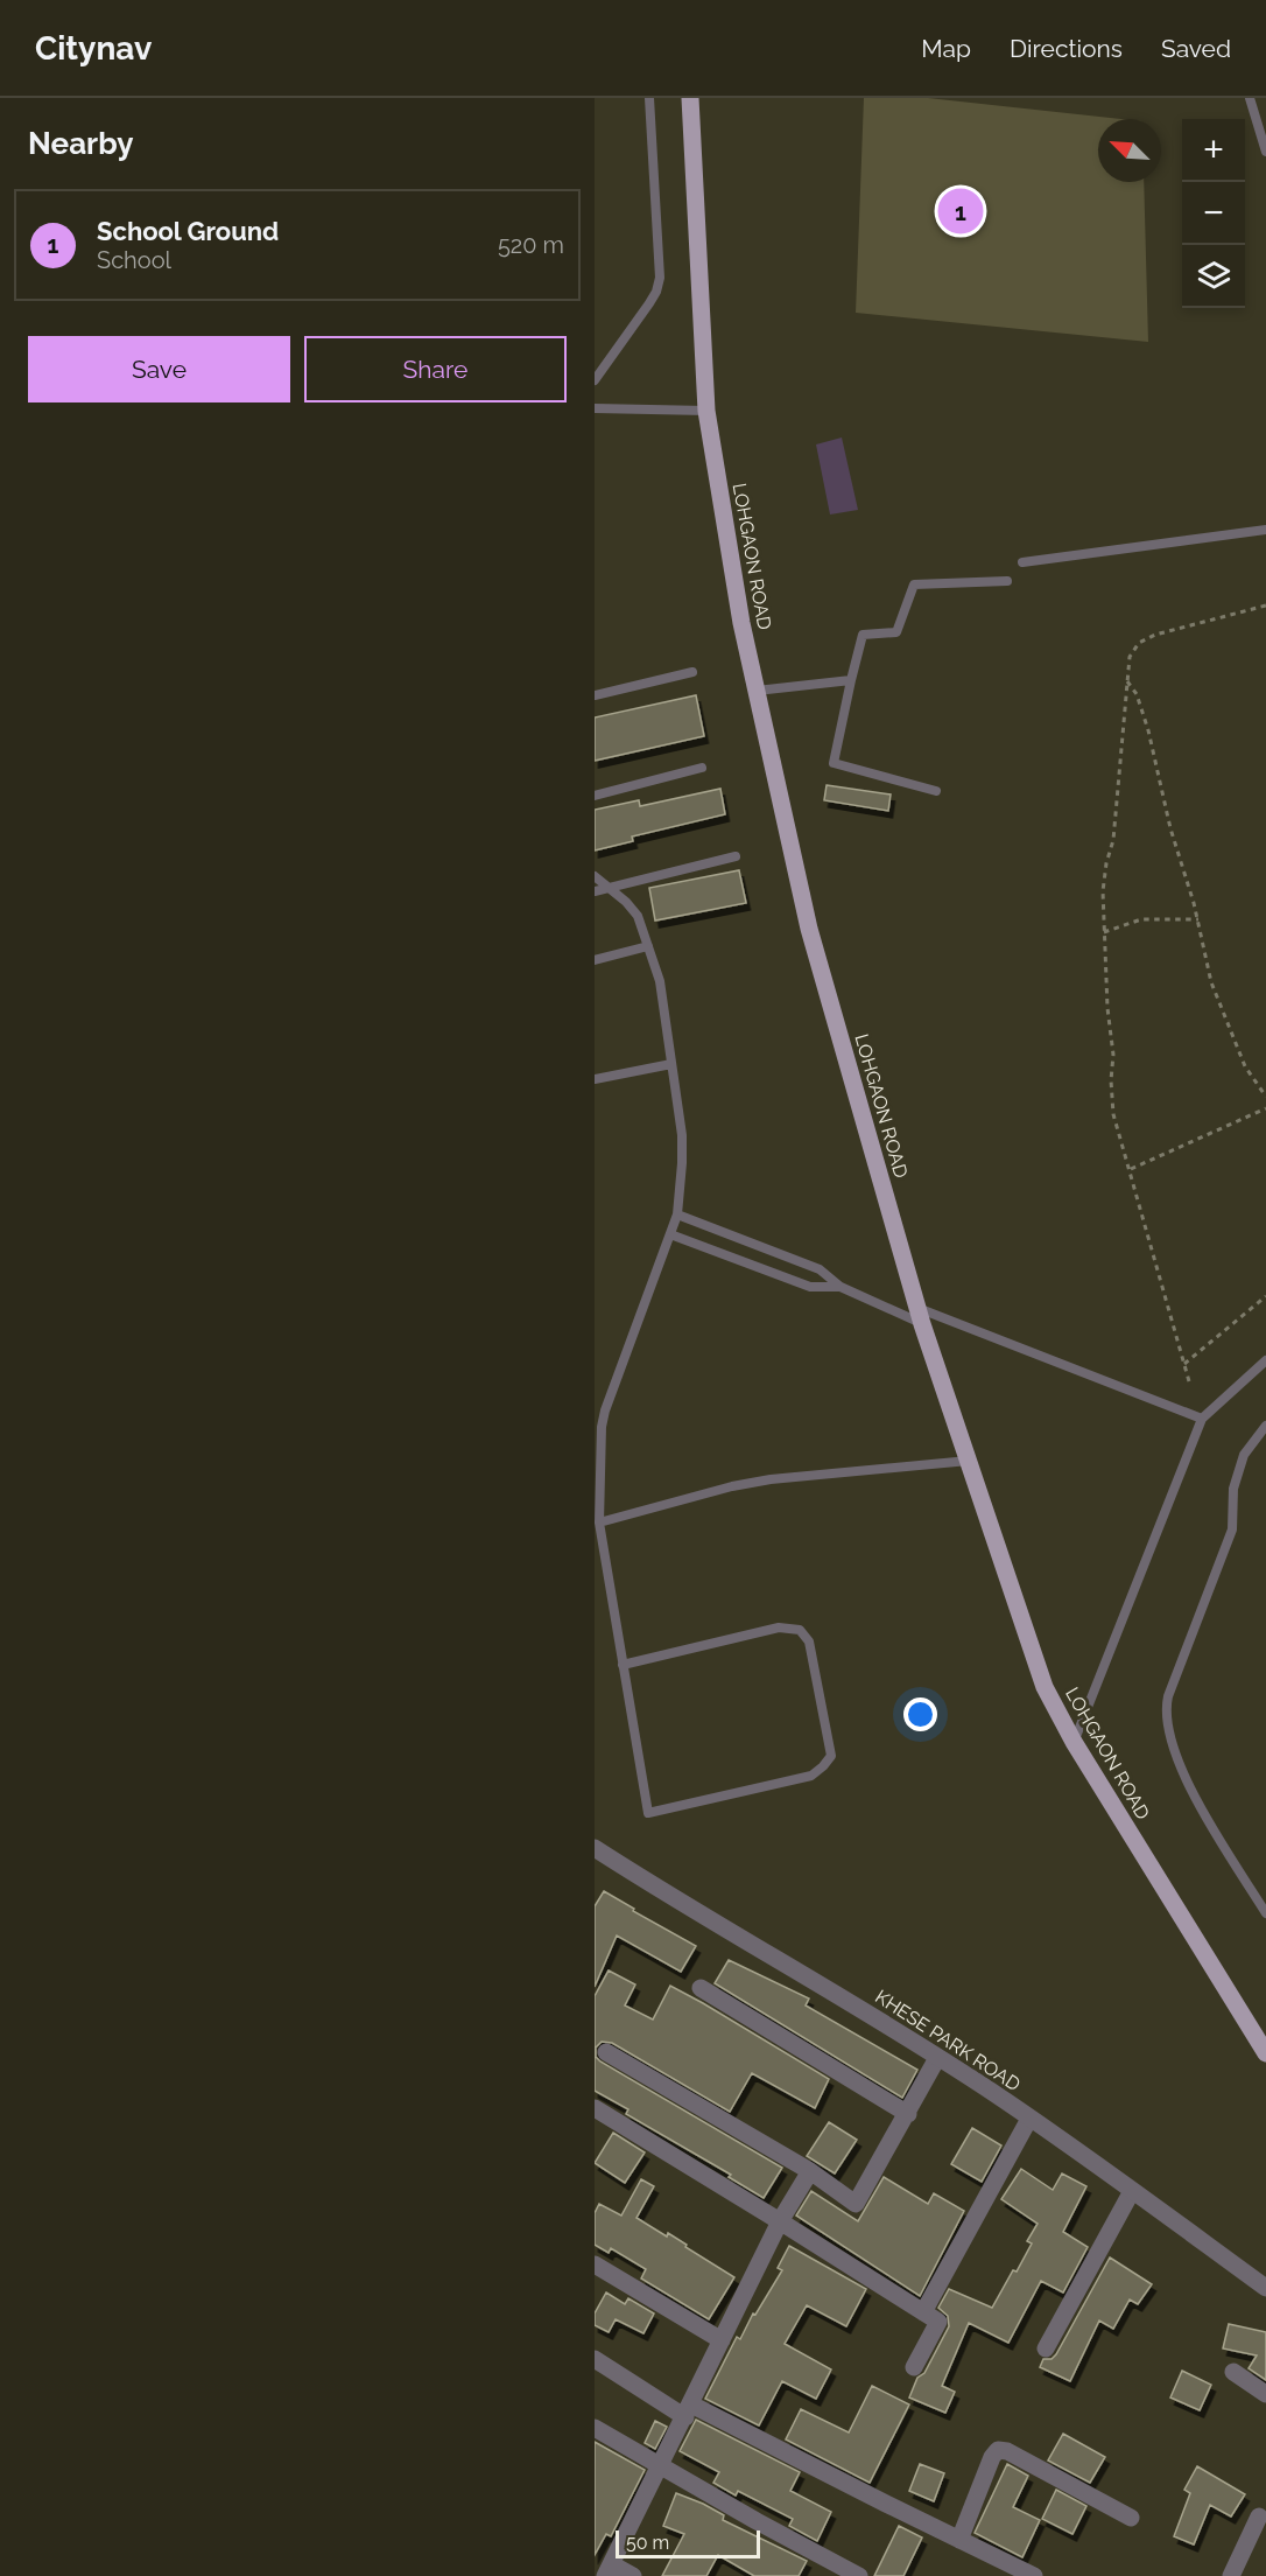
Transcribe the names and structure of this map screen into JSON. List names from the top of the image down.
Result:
{
  "streets": {
    "main road": ["LOHGAON ROAD"],
    "street": ["KHESE PARK ROAD"]
  },
  "scale_bar": "50 m",
  "north": "top left",
  "page": {
    "header": "Citynav",
    "nav": ["Map", "Directions", "Saved"],
    "heading": "Nearby",
    "map_buttons": ["+", "−"],
    "pins": "1",
    "list": [
      {
        "mark": "1",
        "name": "School Ground",
        "note": "School",
        "value": "520 m"
      }
    ],
    "buttons": ["Save", "Share"],
    "scale": "50 m"
  }
}
